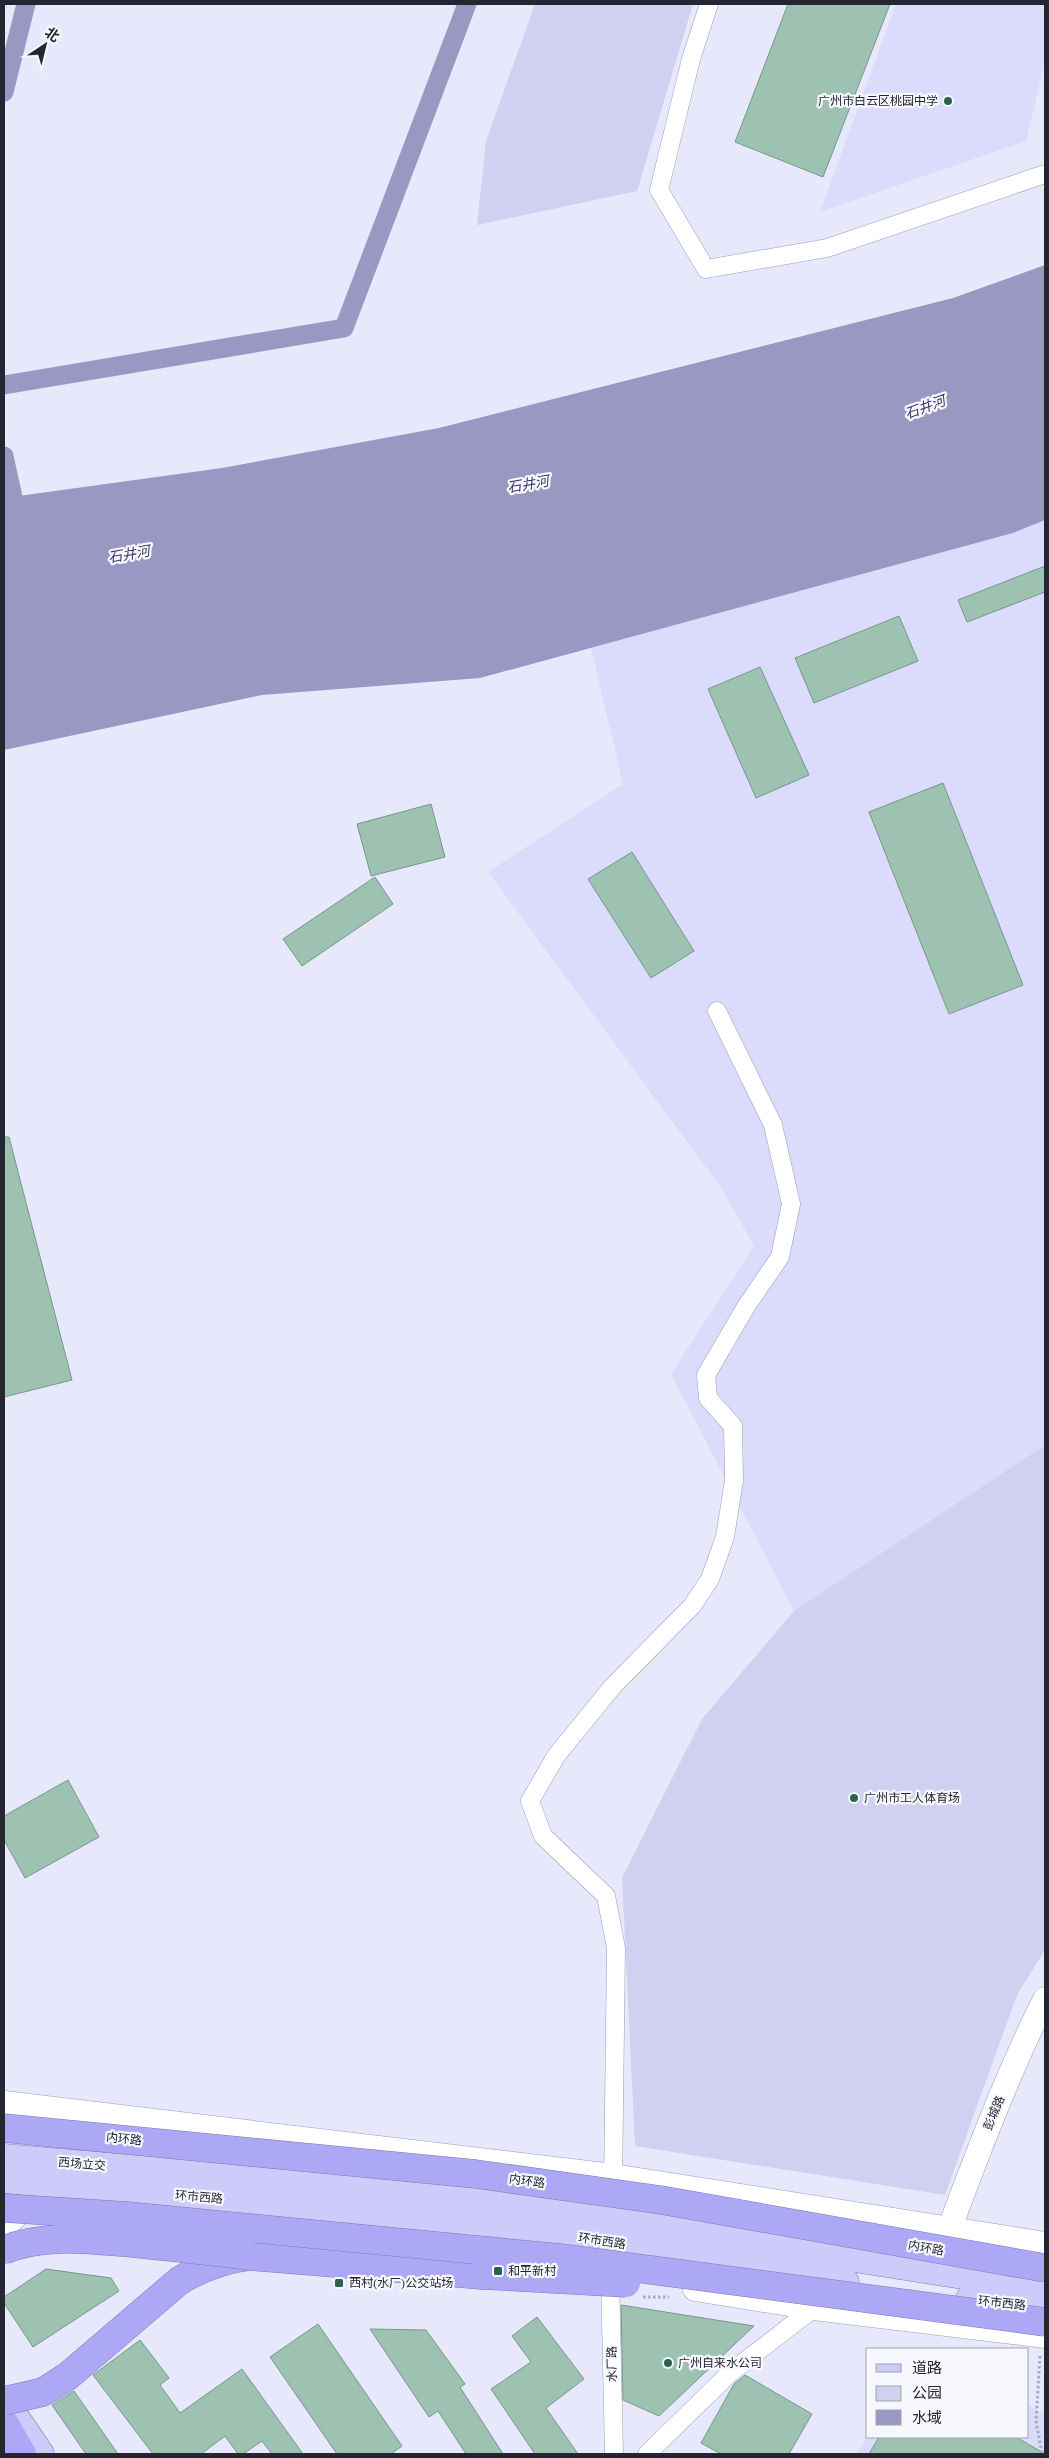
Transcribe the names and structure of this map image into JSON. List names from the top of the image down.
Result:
{
  "streets": {
    "highway": ["内环路"],
    "main road": ["彭城路", "西场立交", "环市西路"],
    "street": ["水厂路"]
  },
  "crossings": [
    ["西场立交", "环市西路"]
  ],
  "water": ["石井河"],
  "places": {
    "other": ["广州市白云区桃园中学", "广州市工人体育场", "广州自来水公司"],
    "transit": ["和平新村", "西村(水厂)公交站场"]
  },
  "legend": ["道路", "公园", "水域"],
  "north": "top right"
}
